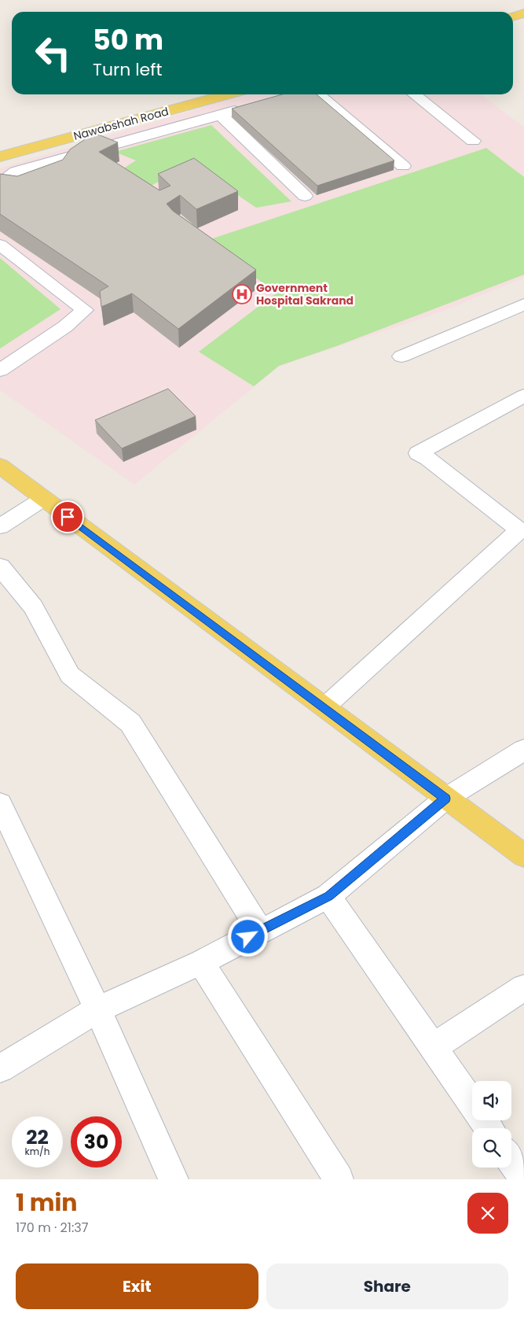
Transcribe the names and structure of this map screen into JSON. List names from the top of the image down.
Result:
{
  "streets": {
    "main road": ["Nawabshah Road"]
  },
  "places": {
    "hospital": ["Government Hospital Sakrand"]
  },
  "page": {
    "turn": ["50 m", "Turn left"],
    "speed": "22 km/h",
    "limit": "30",
    "heading": ["1 min", "170 m · 21:37"],
    "buttons": ["Exit", "Share"]
  }
}
